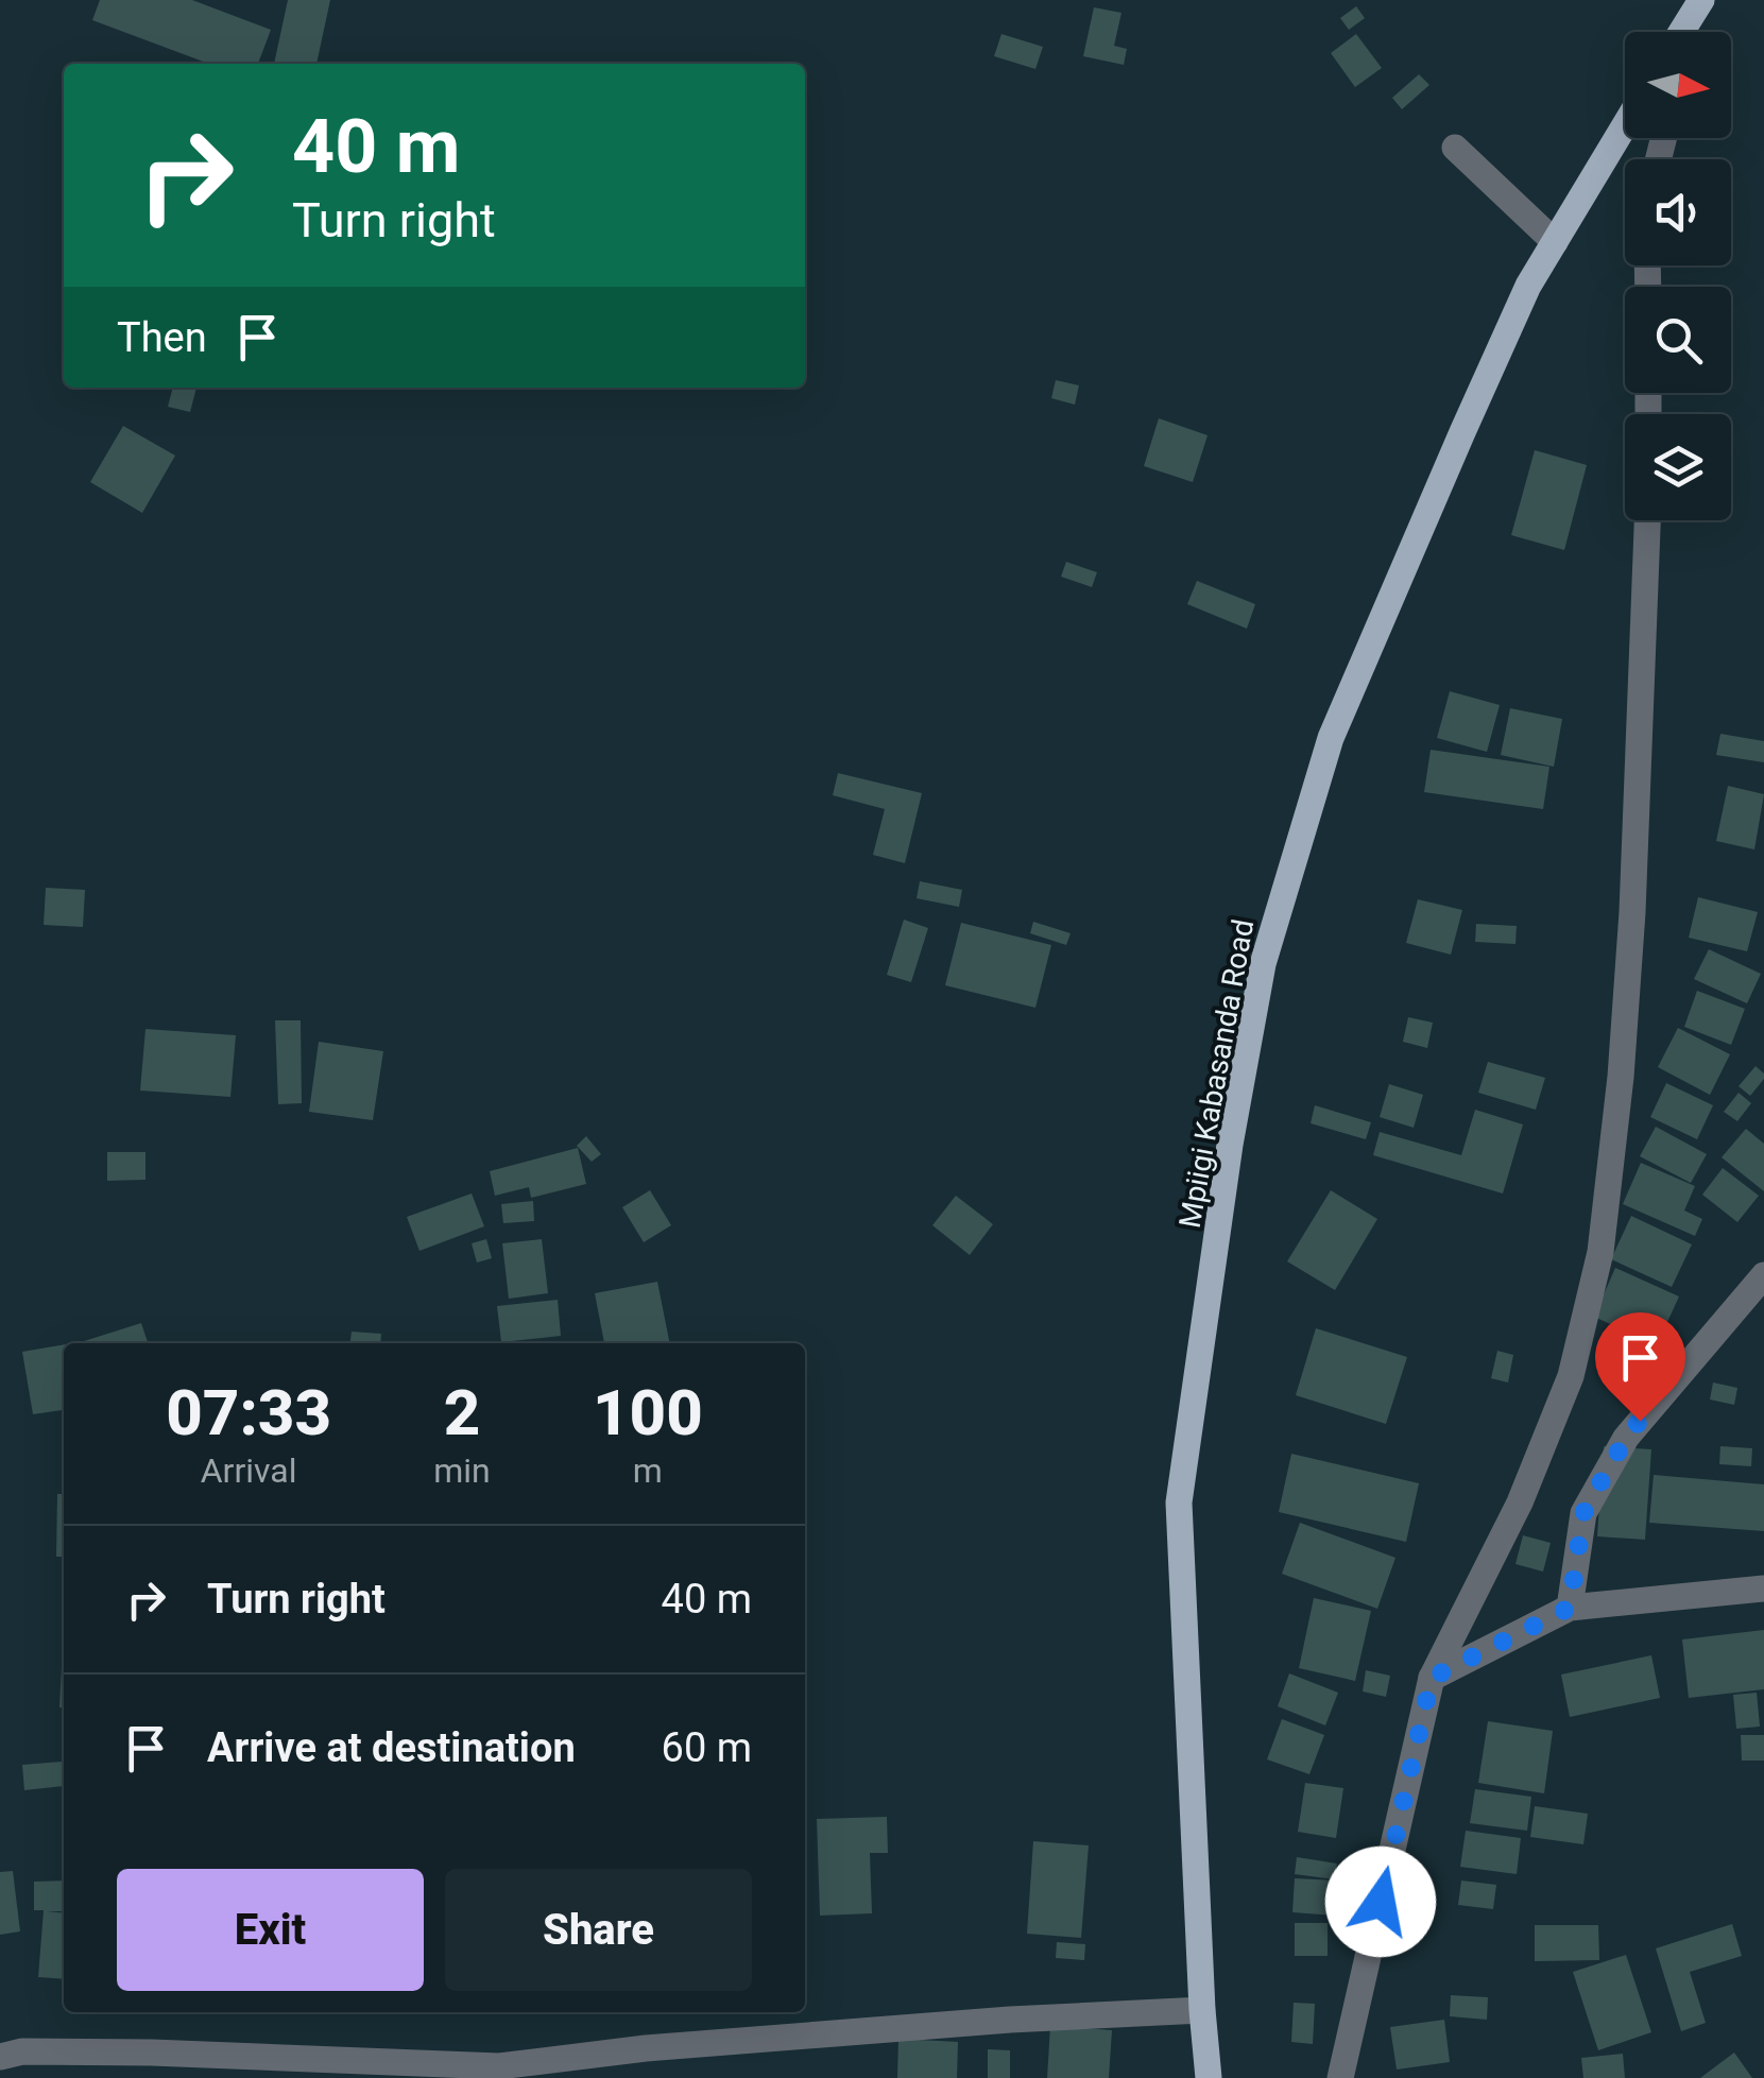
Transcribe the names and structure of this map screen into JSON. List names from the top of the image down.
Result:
{
  "streets": {
    "main road": ["Mpiigi Kabasanda Road"]
  },
  "north": "right",
  "page": {
    "turn": ["40 m", "Turn right"],
    "then": "Then",
    "eta": [
      "07:33",
      "Arrival",
      "2",
      "min",
      "100",
      "m"
    ],
    "list": [
      {
        "name": "Turn right",
        "value": "40 m"
      },
      {
        "name": "Arrive at destination",
        "value": "60 m"
      }
    ],
    "buttons": ["Exit", "Share"]
  }
}
